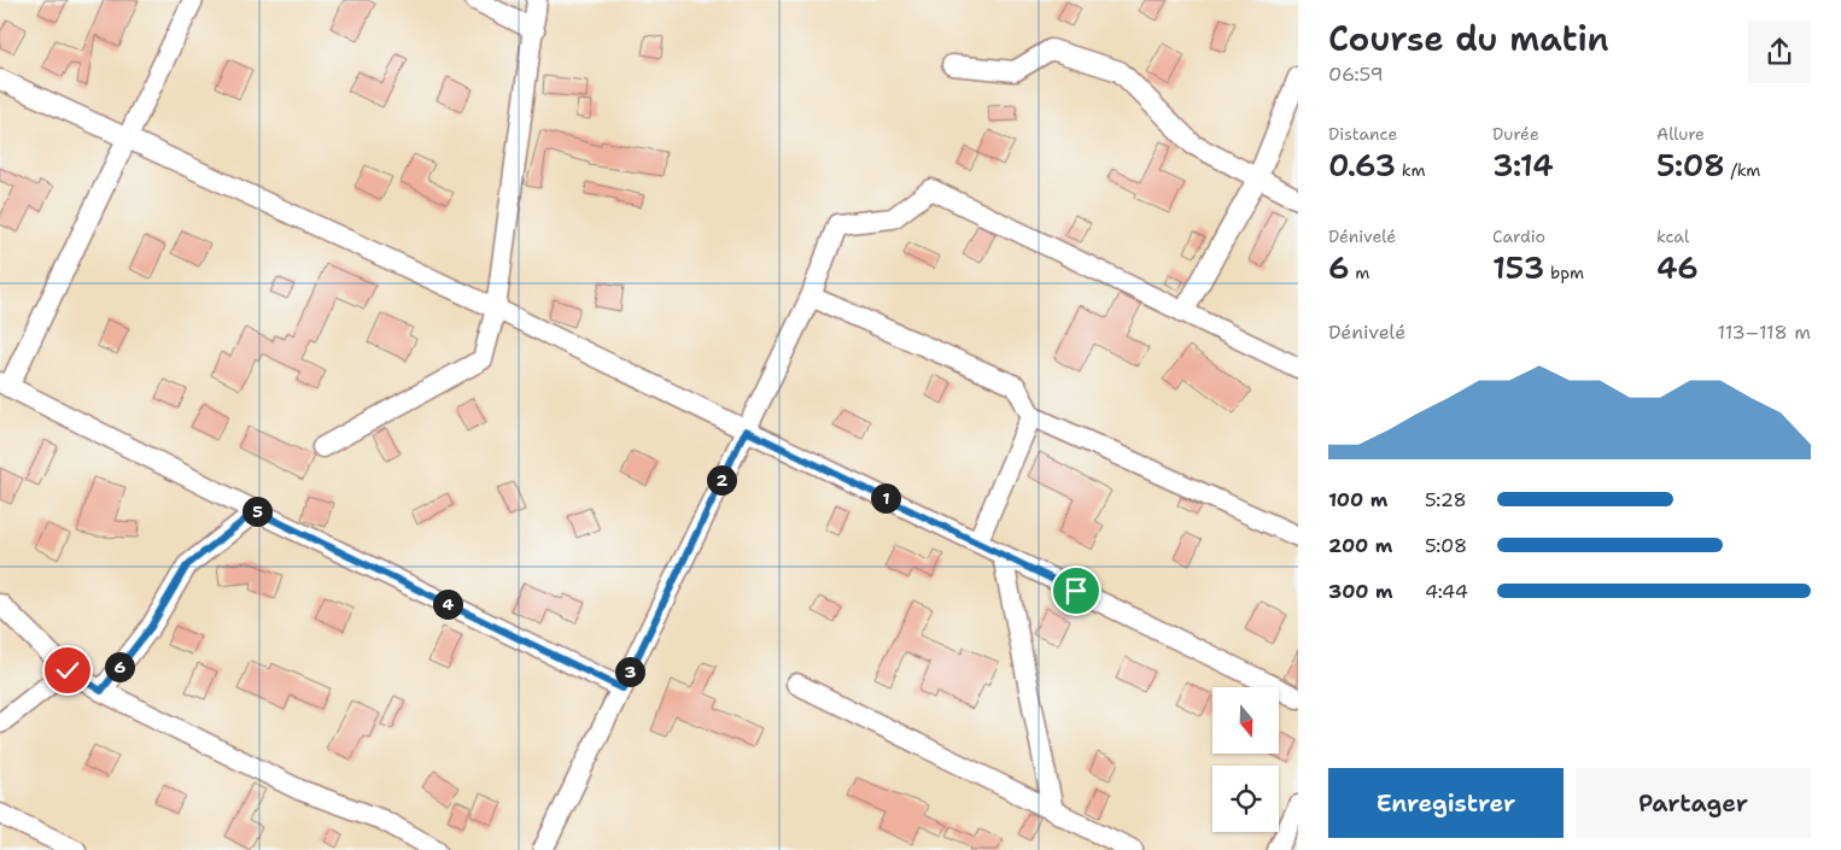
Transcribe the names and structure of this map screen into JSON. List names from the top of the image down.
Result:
{
  "north": "bottom",
  "page": {
    "heading": ["Course du matin", "06:59"],
    "stats": [
      ["Distance", "0.63 km"],
      ["Durée", "3:14"],
      ["Allure", "5:08 /km"],
      ["Dénivelé", "6 m"],
      ["Cardio", "153 bpm"],
      ["kcal", "46"]
    ],
    "chart": ["Dénivelé", "113–118 m"],
    "pins": [
      "2",
      "1",
      "5",
      "4",
      "6",
      "3"
    ],
    "list": [
      {
        "name": "100 m",
        "note": "5:28"
      },
      {
        "name": "200 m",
        "note": "5:08"
      },
      {
        "name": "300 m",
        "note": "4:44"
      }
    ],
    "buttons": ["Enregistrer", "Partager"]
  }
}
